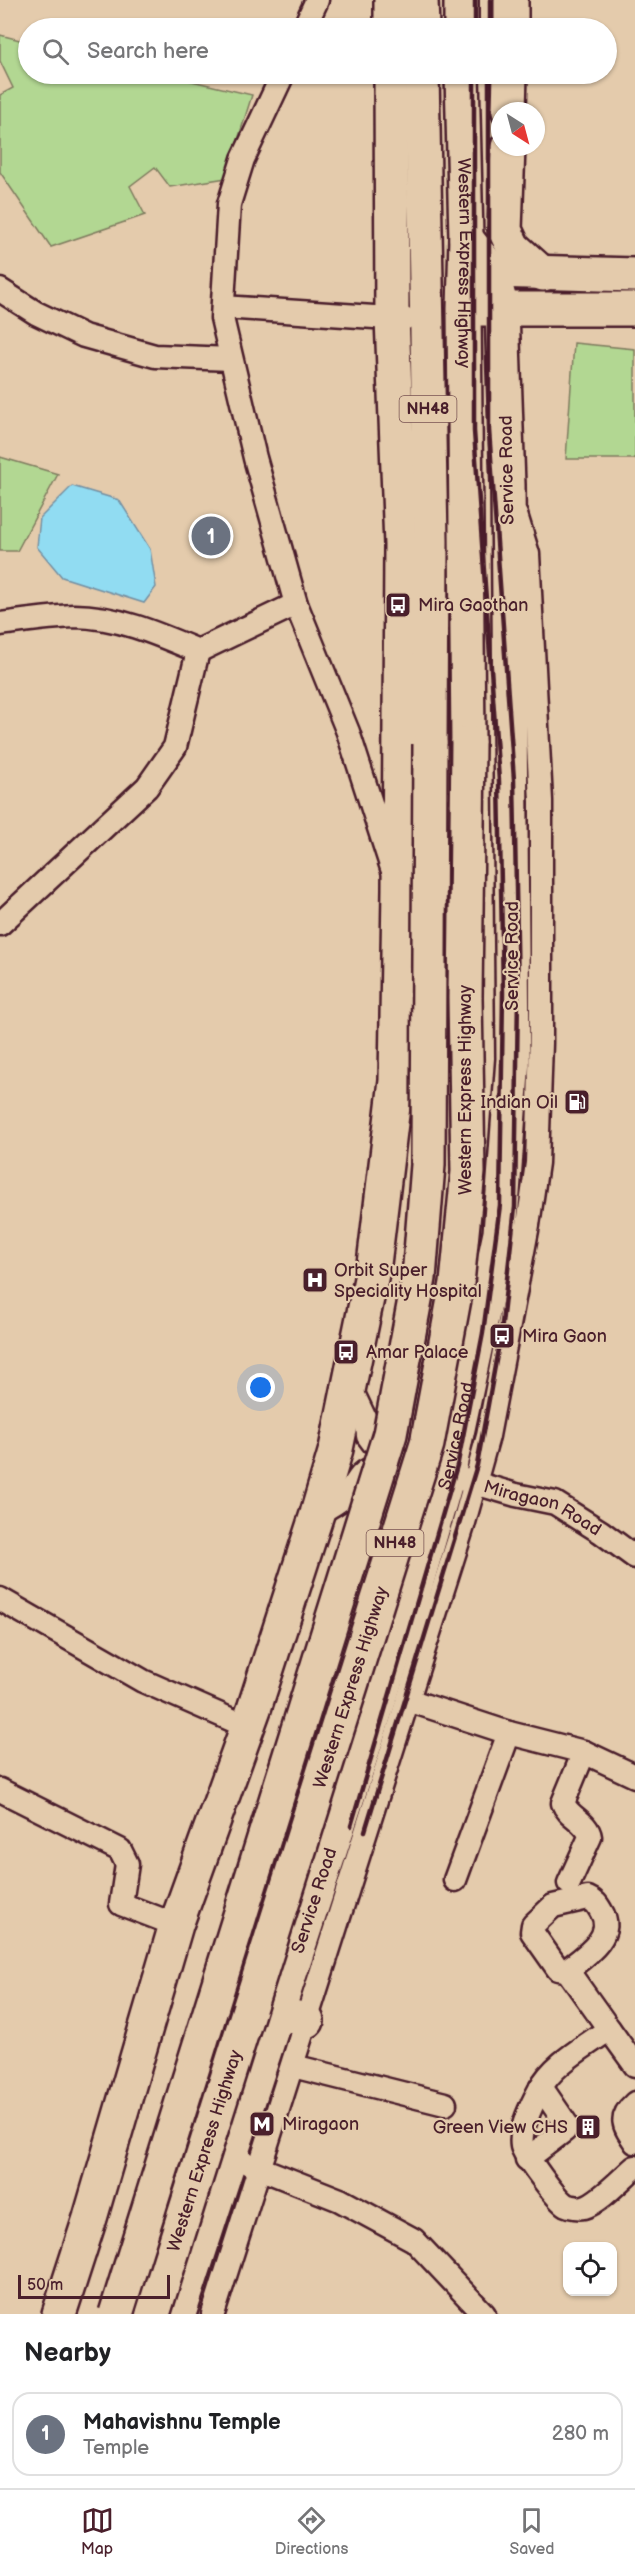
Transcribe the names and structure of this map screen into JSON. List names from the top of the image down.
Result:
{
  "streets": {
    "main road": ["Western Express Highway", "NH48", "Service Road"],
    "street": ["Miragaon Road"]
  },
  "crossings": [
    ["Service Road", "Miragaon Road"]
  ],
  "places": {
    "bus stop": ["Mira Gaothan", "Mira Gaon", "Amar Palace"],
    "fuel station": ["Indian Oil"],
    "hospital": ["Orbit Super Speciality Hospital"],
    "metro station": ["Miragaon"],
    "building": ["Green View CHS"]
  },
  "scale_bar": "50 m",
  "north": "bottom right",
  "page": {
    "search": "Search here",
    "pins": "1",
    "scale": "50 m",
    "heading": "Nearby",
    "list": [
      {
        "mark": "1",
        "name": "Mahavishnu Temple",
        "note": "Temple",
        "value": "280 m"
      }
    ],
    "nav": ["Map", "Directions", "Saved"]
  }
}
